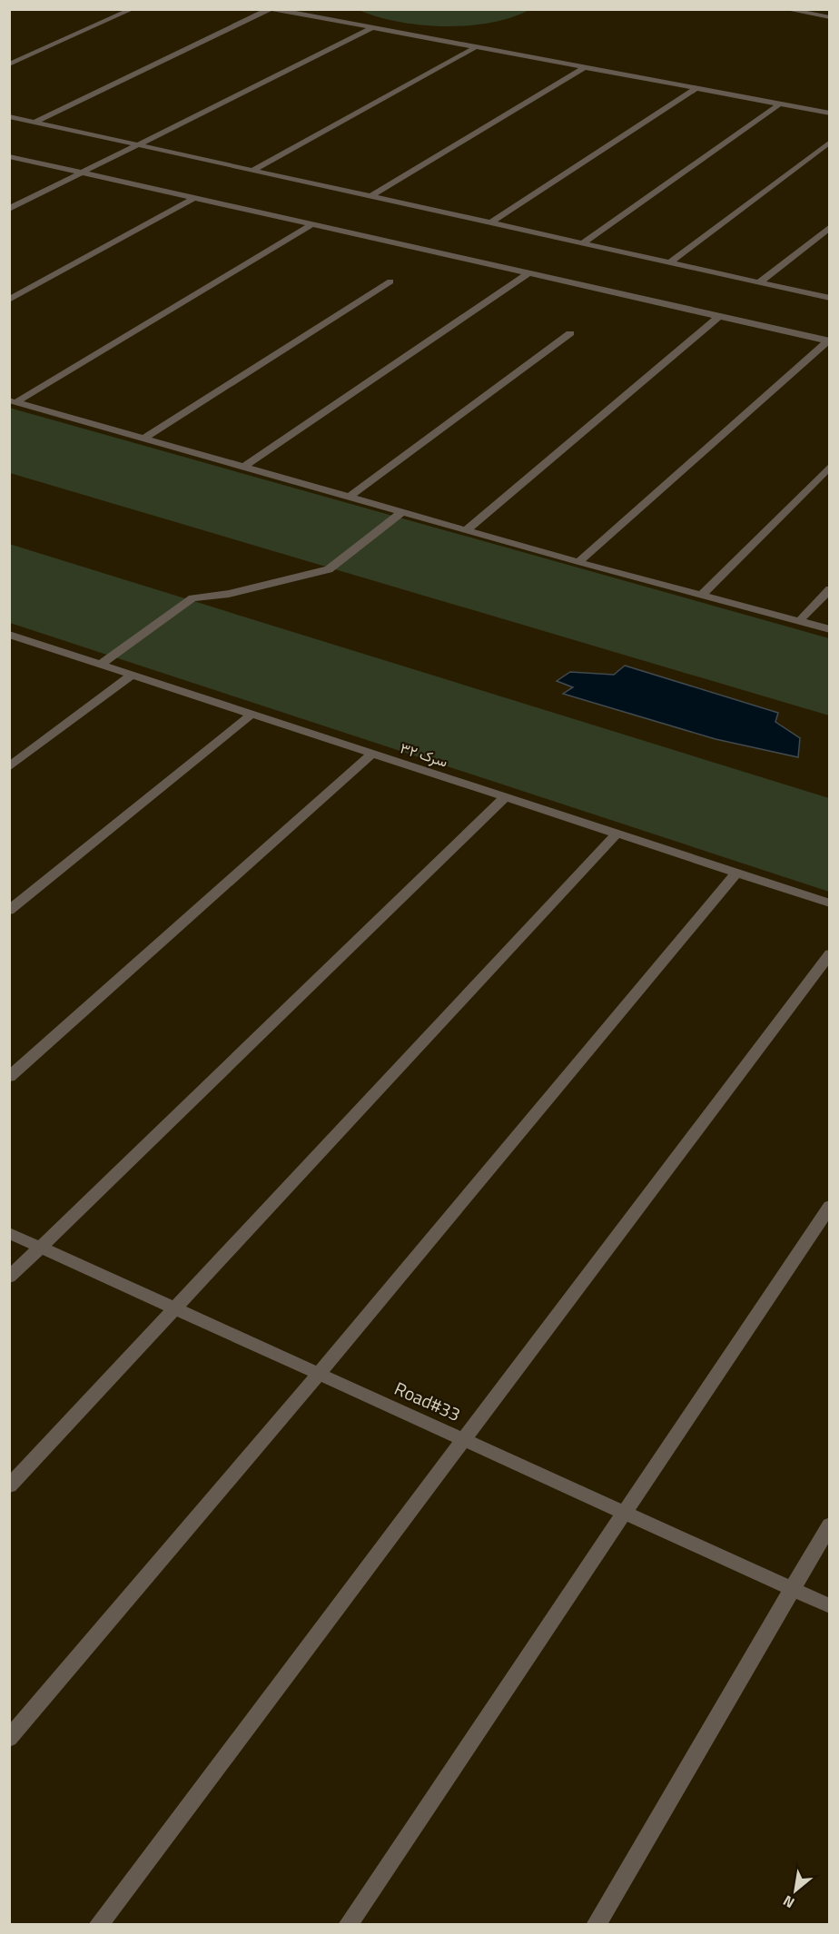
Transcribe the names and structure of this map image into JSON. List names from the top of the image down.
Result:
{
  "streets": {
    "street": ["سرک ۳۲", "Road#33"]
  },
  "north": "bottom left"
}
